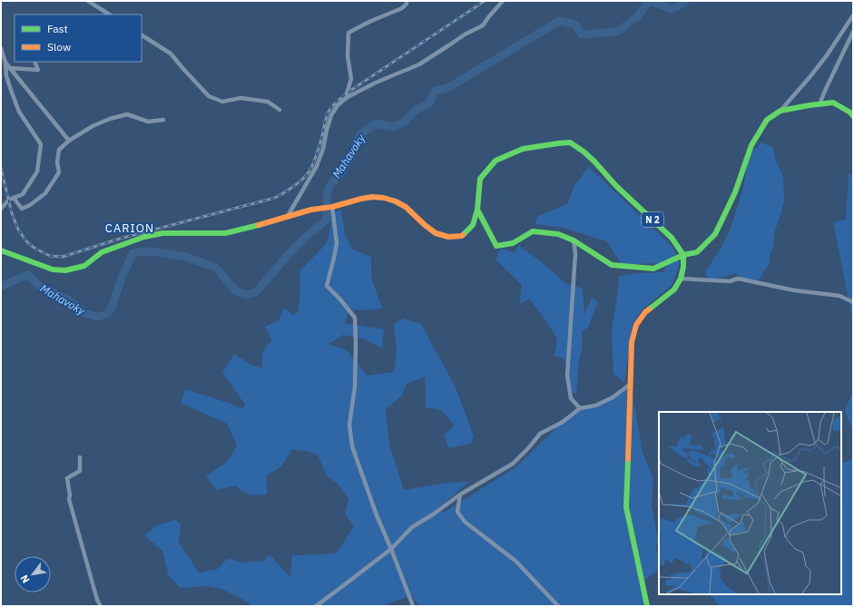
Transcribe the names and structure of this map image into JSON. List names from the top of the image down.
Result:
{
  "streets": {
    "main road": ["N 2"]
  },
  "districts": ["CARION"],
  "water": ["Mahavoky"],
  "legend": ["Fast", "Slow"],
  "north": "bottom left"
}
